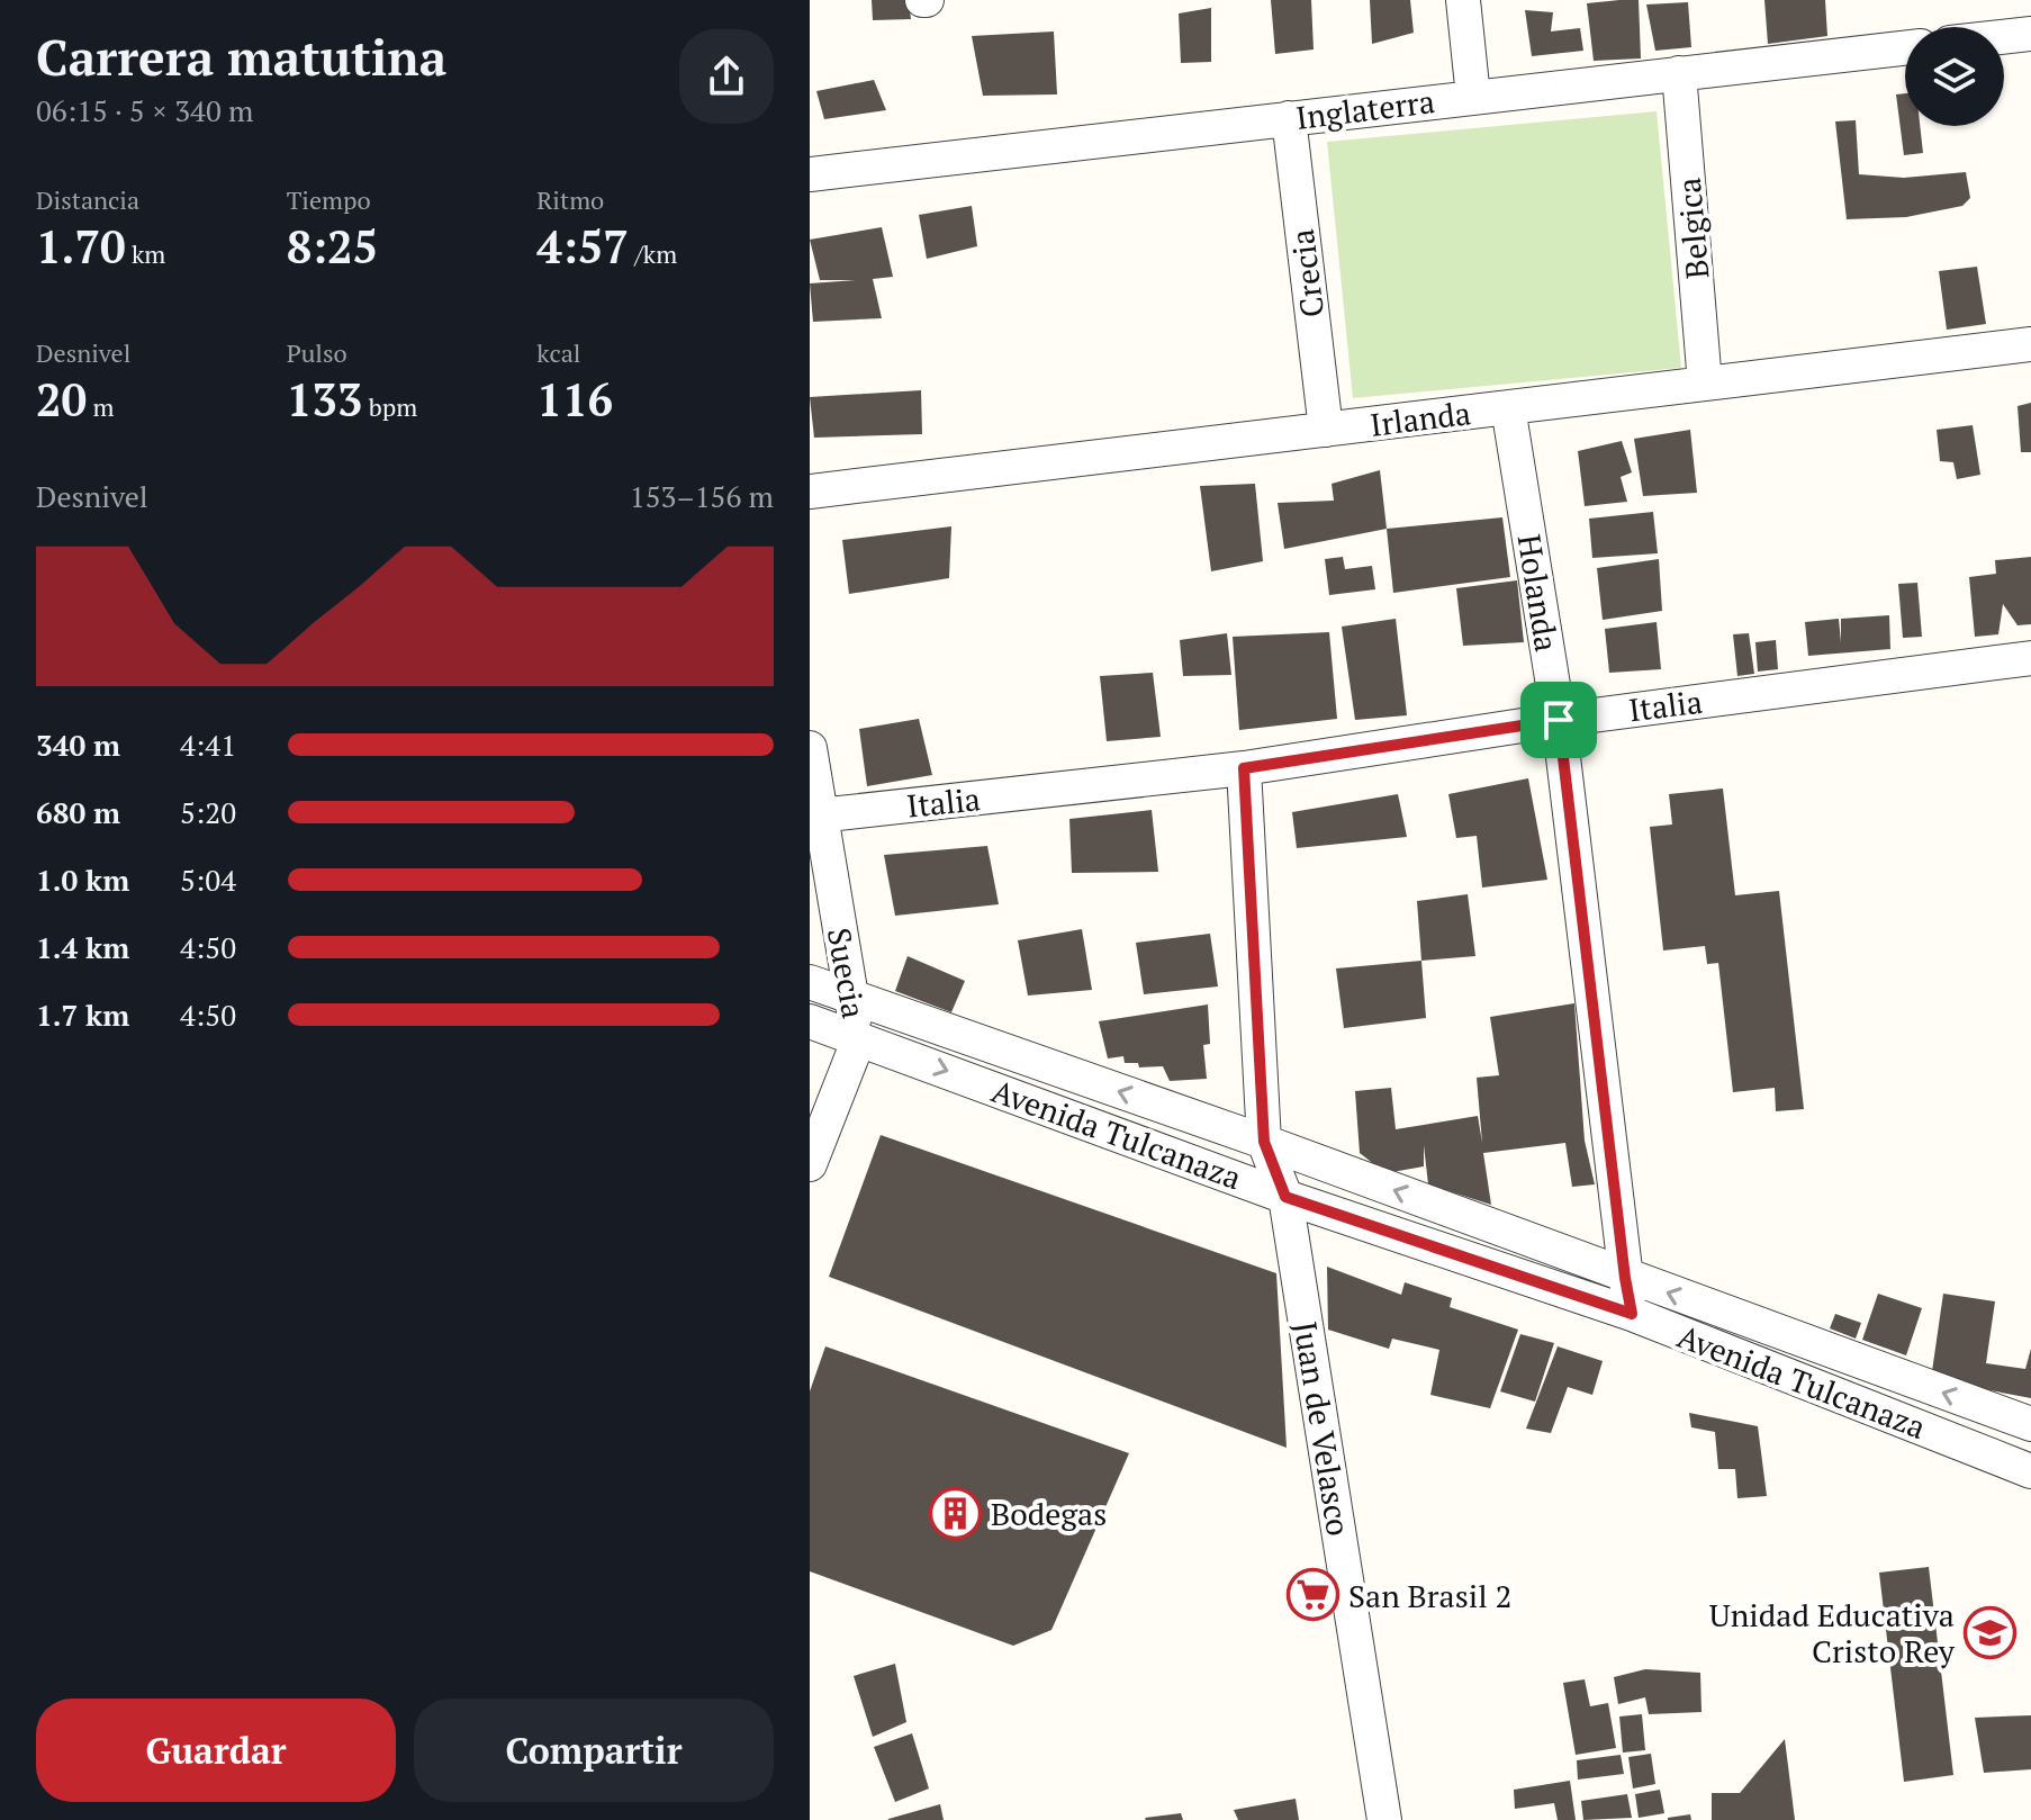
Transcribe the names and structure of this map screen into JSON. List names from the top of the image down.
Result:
{
  "streets": {
    "street": [
      "Inglaterra",
      "Belgica",
      "Crecia",
      "Irlanda",
      "Holanda",
      "Italia",
      "Suecia",
      "Avenida Tulcanaza",
      "Juan de Velasco"
    ]
  },
  "crossings": [
    ["Inglaterra", "Belgica"],
    ["Inglaterra", "Crecia"],
    ["Belgica", "Irlanda"],
    ["Crecia", "Irlanda"],
    ["Irlanda", "Holanda"],
    ["Holanda", "Italia"],
    ["Holanda", "Avenida Tulcanaza"],
    ["Italia", "Suecia"],
    ["Italia", "Juan de Velasco"],
    ["Suecia", "Avenida Tulcanaza"],
    ["Avenida Tulcanaza", "Juan de Velasco"]
  ],
  "places": {
    "building": ["Bodegas"],
    "supermarket": ["San Brasil 2"],
    "school or university": ["Unidad Educativa Cristo Rey"]
  },
  "page": {
    "heading": ["Carrera matutina", "06:15 · 5 × 340 m"],
    "stats": [
      ["Distancia", "1.70 km"],
      ["Tiempo", "8:25"],
      ["Ritmo", "4:57 /km"],
      ["Desnivel", "20 m"],
      ["Pulso", "133 bpm"],
      ["kcal", "116"]
    ],
    "chart": ["Desnivel", "153–156 m"],
    "list": [
      {
        "name": "340 m",
        "note": "4:41"
      },
      {
        "name": "680 m",
        "note": "5:20"
      },
      {
        "name": "1.0 km",
        "note": "5:04"
      },
      {
        "name": "1.4 km",
        "note": "4:50"
      },
      {
        "name": "1.7 km",
        "note": "4:50"
      }
    ],
    "buttons": ["Guardar", "Compartir"]
  }
}
